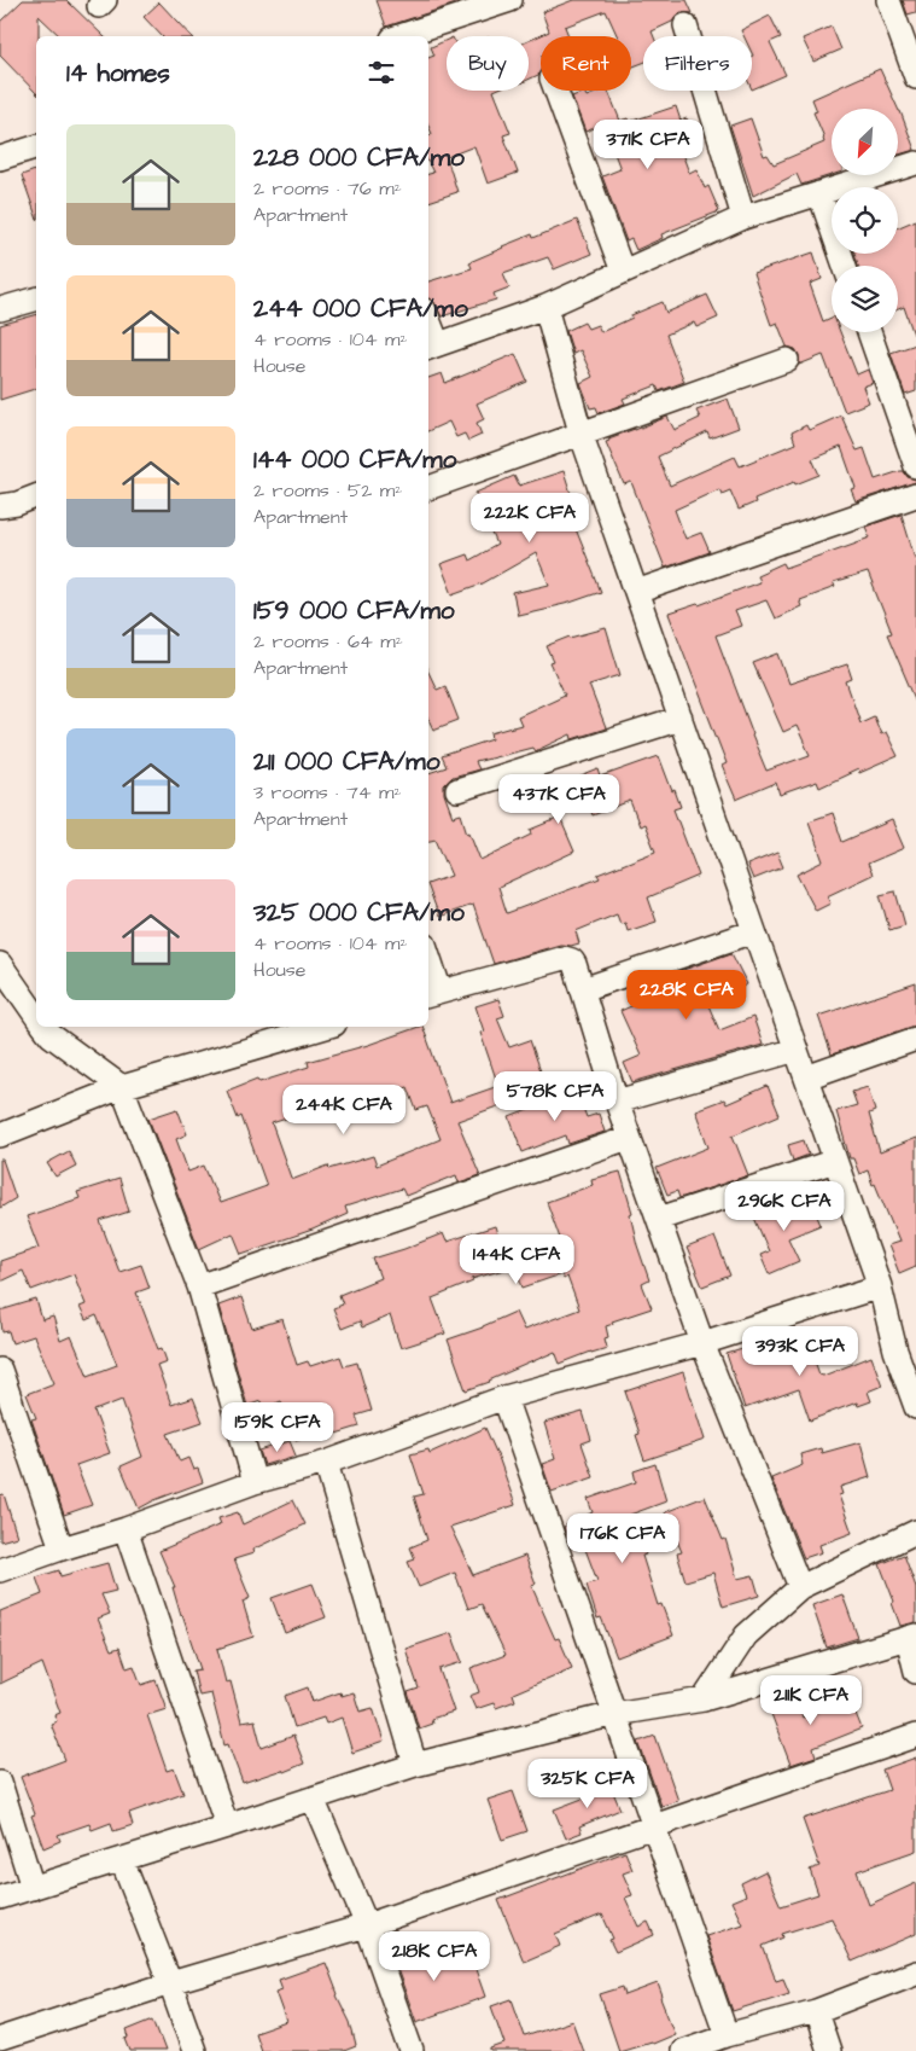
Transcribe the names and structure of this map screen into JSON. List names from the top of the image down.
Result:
{
  "north": "bottom left",
  "page": {
    "chip": ["Buy", "Rent", "Filters"],
    "heading": "14 homes",
    "list": [
      {
        "name": "228 000 CFA/mo",
        "note": "2 rooms · 76 m² · Apartment"
      },
      {
        "name": "244 000 CFA/mo",
        "note": "4 rooms · 104 m² · House"
      },
      {
        "name": "144 000 CFA/mo",
        "note": "2 rooms · 52 m² · Apartment"
      },
      {
        "name": "159 000 CFA/mo",
        "note": "2 rooms · 64 m² · Apartment"
      },
      {
        "name": "211 000 CFA/mo",
        "note": "3 rooms · 74 m² · Apartment"
      },
      {
        "name": "325 000 CFA/mo",
        "note": "4 rooms · 104 m² · House"
      }
    ],
    "price": [
      "371K CFA",
      "222K CFA",
      "437K CFA",
      "228K CFA",
      "578K CFA",
      "244K CFA",
      "296K CFA",
      "144K CFA",
      "393K CFA",
      "159K CFA",
      "176K CFA",
      "211K CFA",
      "325K CFA",
      "218K CFA"
    ]
  }
}
